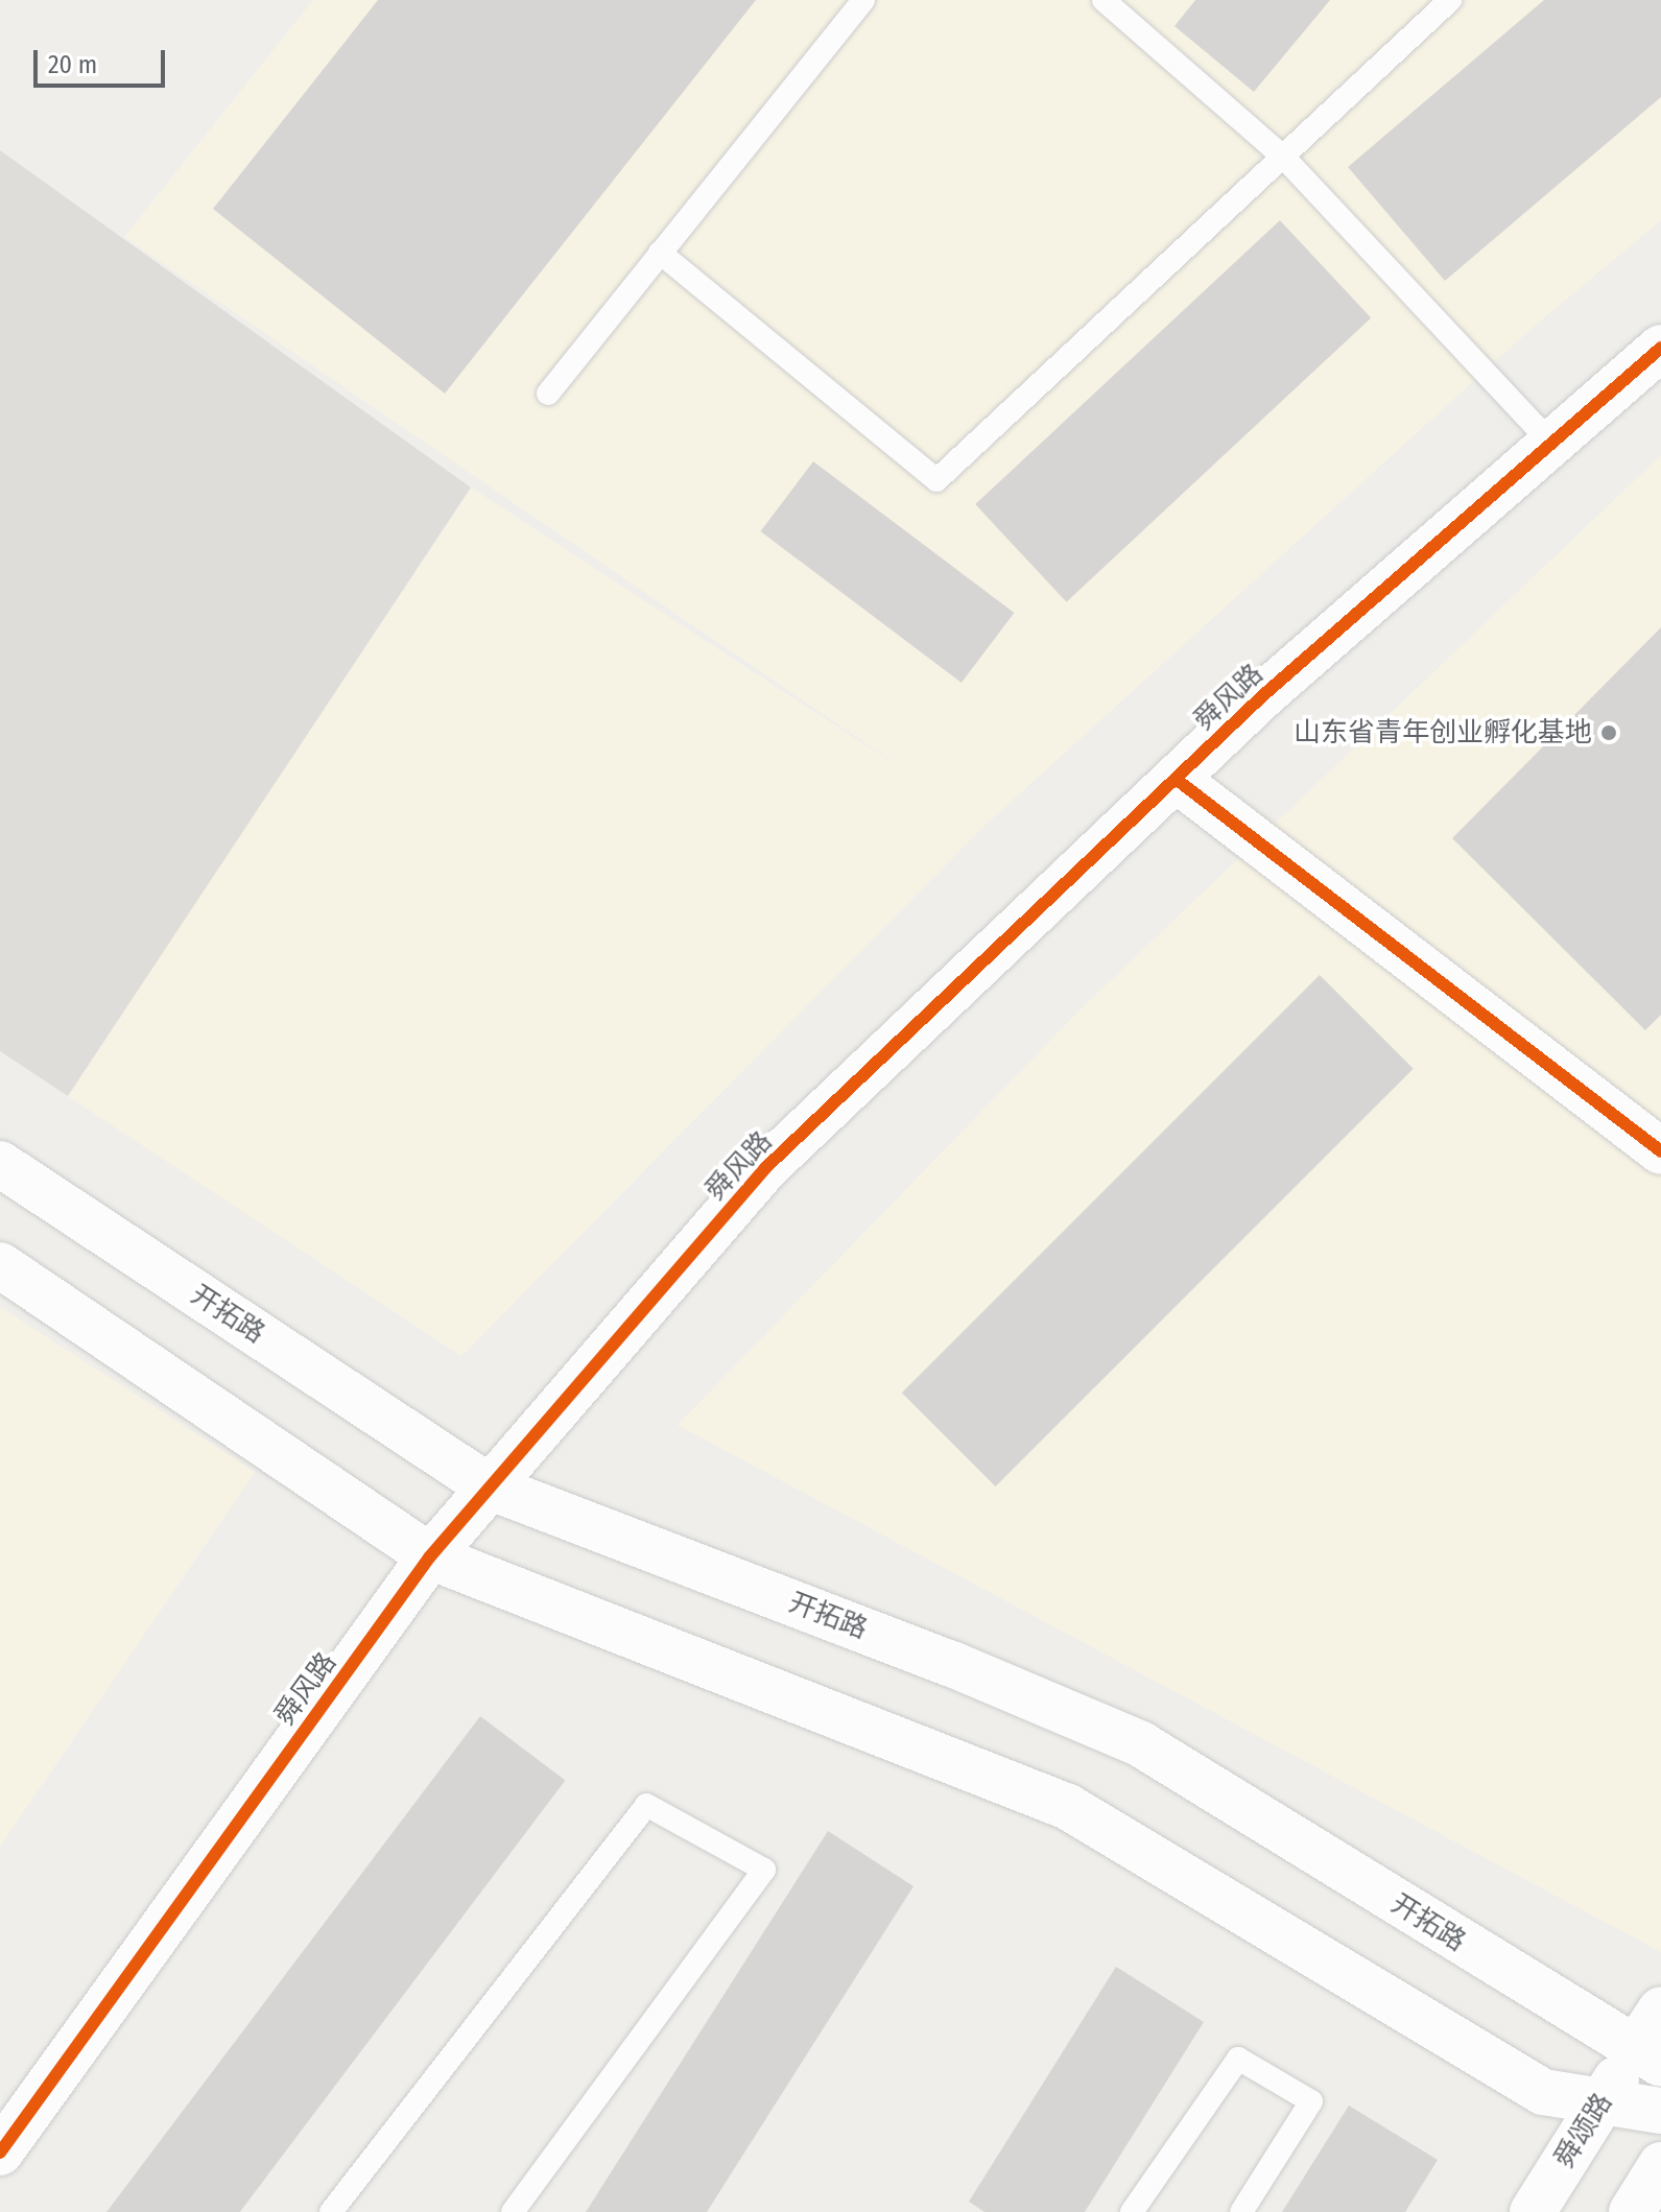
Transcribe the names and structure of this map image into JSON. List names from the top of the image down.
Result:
{
  "streets": {
    "main road": ["舜风路", "开拓路", "舜颂路"]
  },
  "crossings": [
    ["舜风路", "开拓路"],
    ["开拓路", "舜颂路"]
  ],
  "places": ["山东省青年创业孵化基地"],
  "scale_bar": "20 m"
}
